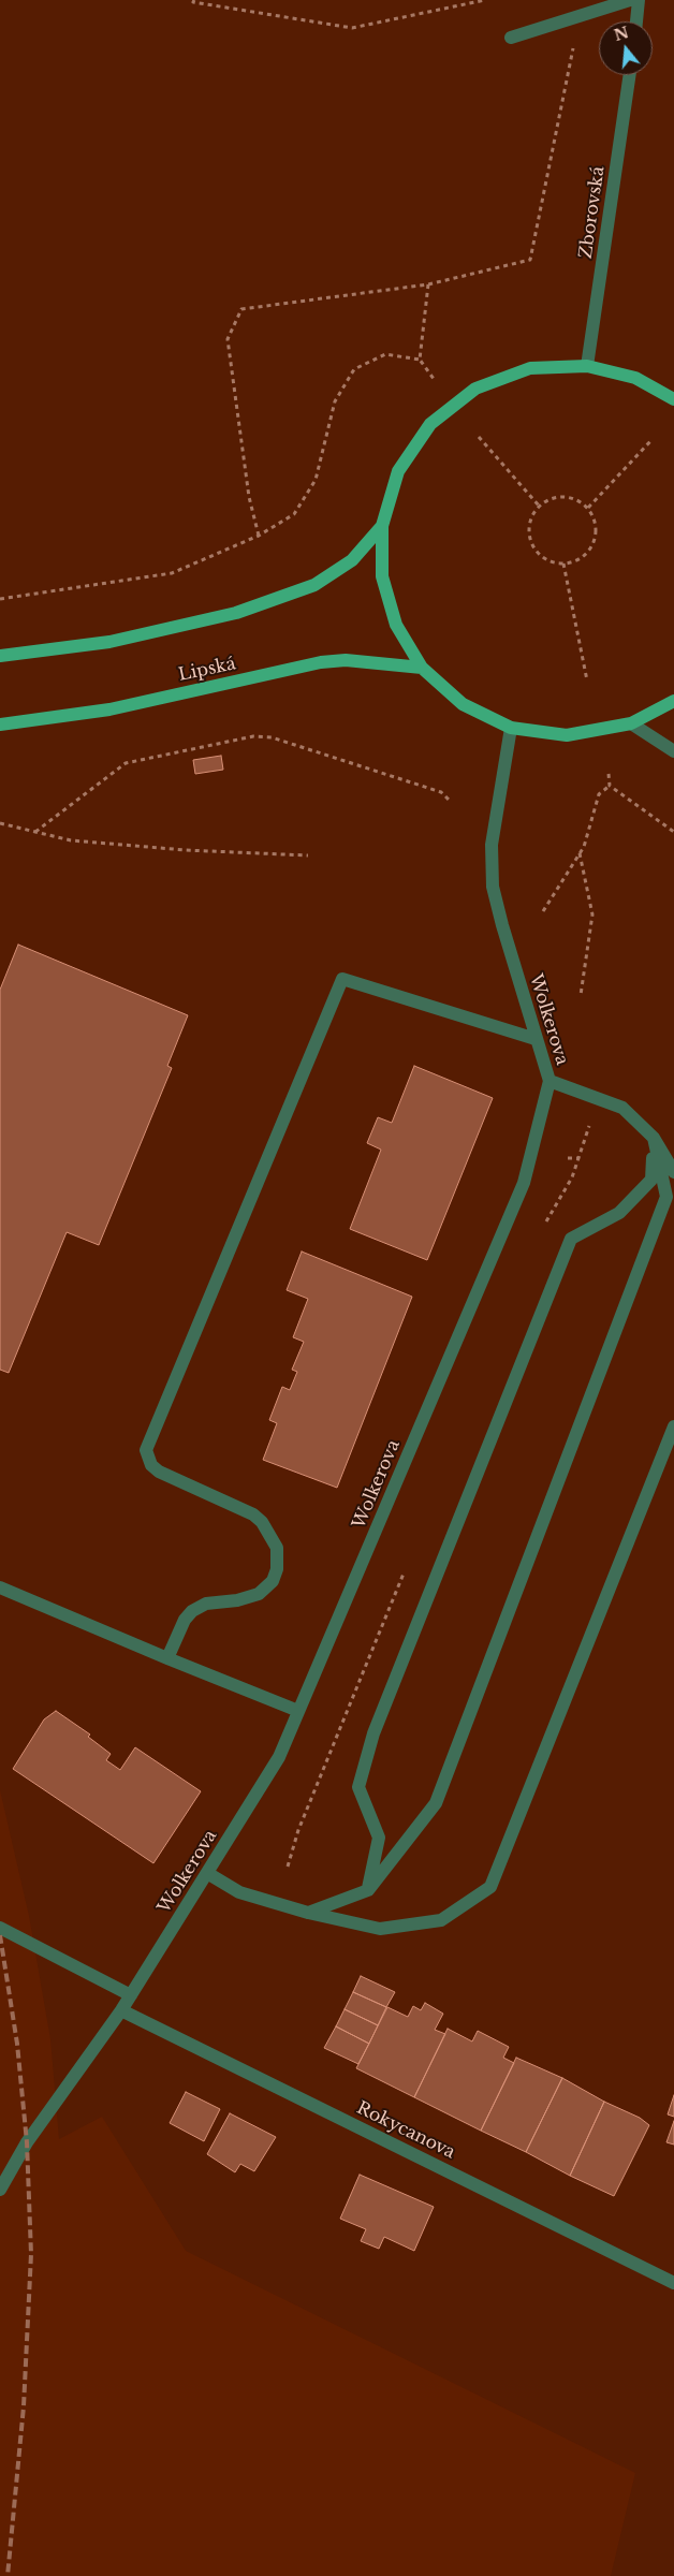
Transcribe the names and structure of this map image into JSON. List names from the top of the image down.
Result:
{
  "streets": {
    "main road": ["Lipská"],
    "street": ["Zborovská", "Wolkerova", "Rokycanova"]
  },
  "crossings": [
    ["Wolkerova", "Rokycanova"]
  ],
  "north": "top"
}
